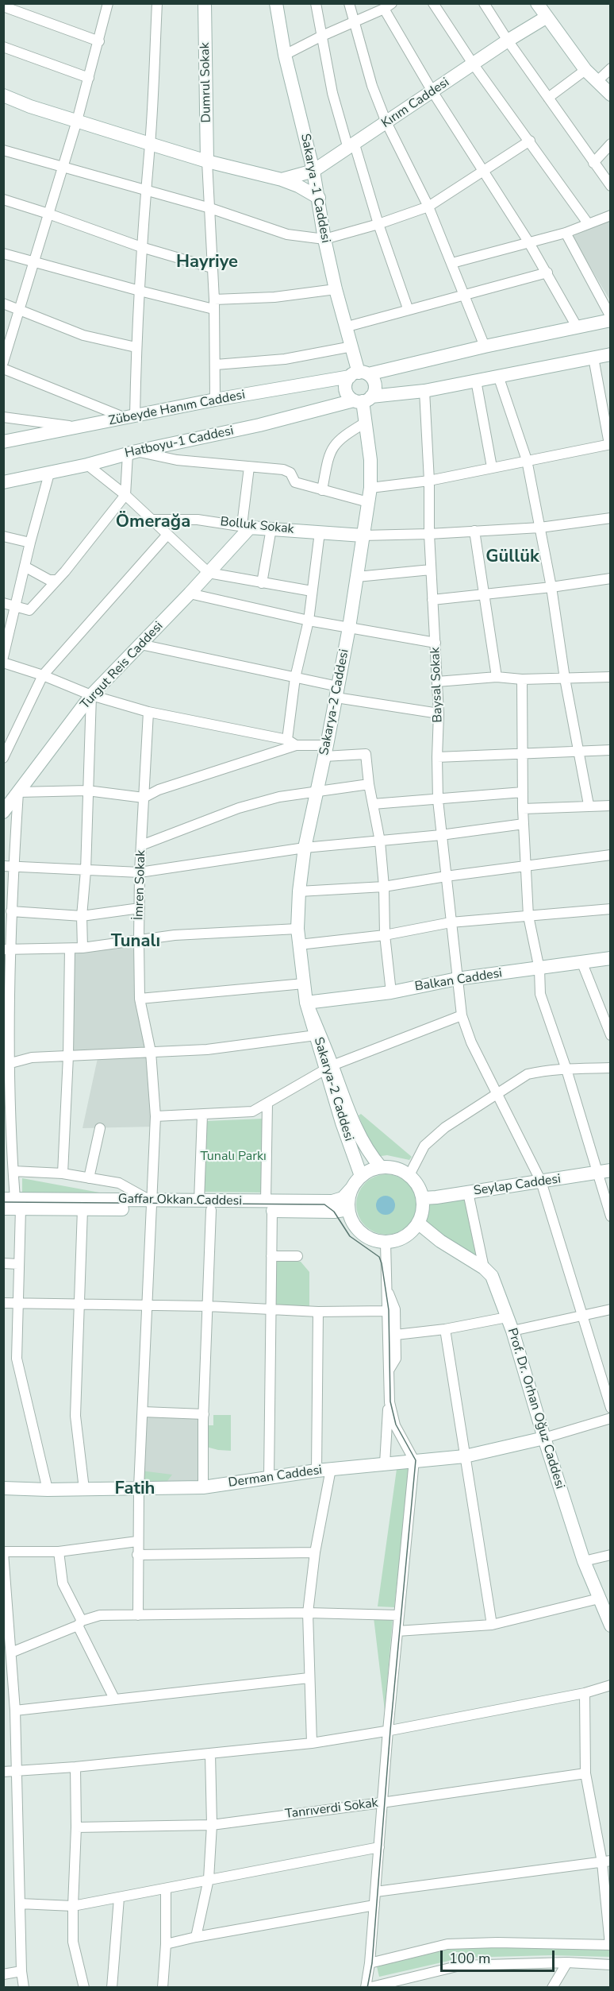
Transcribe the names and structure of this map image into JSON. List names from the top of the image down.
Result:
{
  "streets": {
    "main road": [
      "Dumrul Sokak",
      "Kırım Caddesi",
      "Sakarya -1 Caddesi",
      "Zübeyde Hanım Caddesi",
      "Hatboyu-1 Caddesi",
      "Bolluk Sokak",
      "Turgut Reis Caddesi",
      "Sakarya-2 Caddesi",
      "Balkan Caddesi",
      "Seylap Caddesi",
      "Gaffar Okkan Caddesi",
      "Prof. Dr. Orhan Oğuz Caddesi",
      "Derman Caddesi"
    ],
    "street": ["Baysal Sokak", "İmren Sokak", "Tanrıverdi Sokak"]
  },
  "crossings": [
    ["Dumrul Sokak", "Kırım Caddesi"],
    ["Kırım Caddesi", "Sakarya -1 Caddesi"],
    ["Sakarya -1 Caddesi", "Zübeyde Hanım Caddesi"],
    ["Sakarya -1 Caddesi", "Hatboyu-1 Caddesi"],
    ["Sakarya -1 Caddesi", "Sakarya-2 Caddesi"],
    ["Zübeyde Hanım Caddesi", "Hatboyu-1 Caddesi"],
    ["Zübeyde Hanım Caddesi", "Sakarya-2 Caddesi"],
    ["Hatboyu-1 Caddesi", "Baysal Sokak"],
    ["Hatboyu-1 Caddesi", "Sakarya-2 Caddesi"],
    ["Bolluk Sokak", "Turgut Reis Caddesi"],
    ["Bolluk Sokak", "Sakarya-2 Caddesi"],
    ["Baysal Sokak", "Balkan Caddesi"],
    ["Baysal Sokak", "Seylap Caddesi"],
    ["Sakarya-2 Caddesi", "Balkan Caddesi"],
    ["Sakarya-2 Caddesi", "Seylap Caddesi"],
    ["Sakarya-2 Caddesi", "Gaffar Okkan Caddesi"],
    ["Sakarya-2 Caddesi", "Prof. Dr. Orhan Oğuz Caddesi"],
    ["İmren Sokak", "Gaffar Okkan Caddesi"],
    ["İmren Sokak", "Derman Caddesi"],
    ["Seylap Caddesi", "Gaffar Okkan Caddesi"],
    ["Seylap Caddesi", "Prof. Dr. Orhan Oğuz Caddesi"],
    ["Gaffar Okkan Caddesi", "Prof. Dr. Orhan Oğuz Caddesi"],
    ["Prof. Dr. Orhan Oğuz Caddesi", "Derman Caddesi"]
  ],
  "districts": [
    "Hayriye",
    "Ömerağa",
    "Güllük",
    "Tunalı",
    "Fatih"
  ],
  "parks": ["Tunalı Parkı"],
  "scale_bar": "100 m"
}
